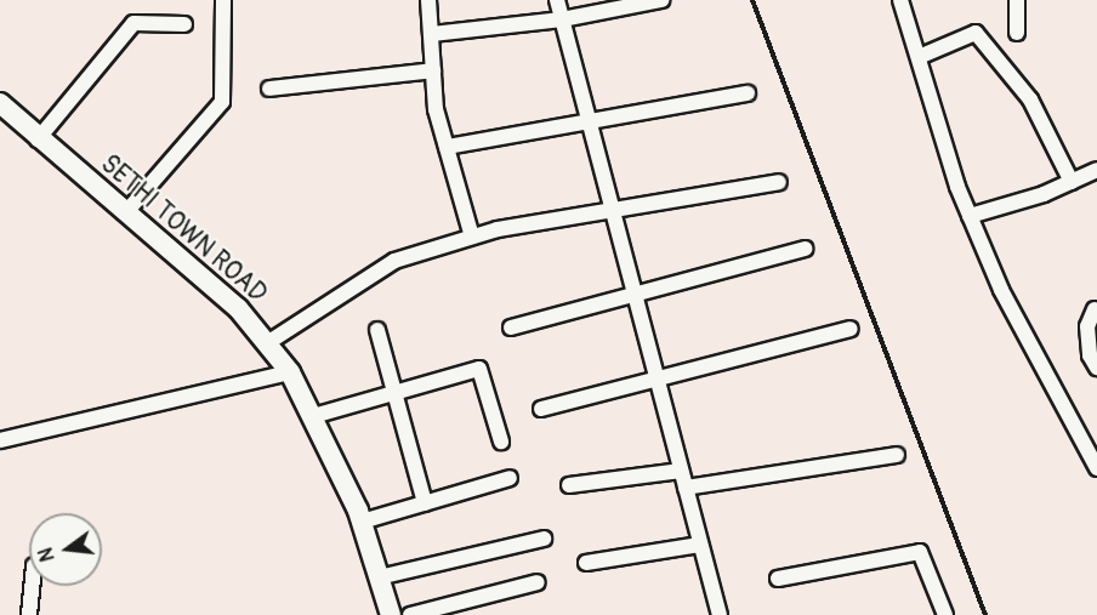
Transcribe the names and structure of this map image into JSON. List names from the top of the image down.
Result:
{
  "streets": {
    "street": ["SETHI TOWN ROAD"]
  },
  "north": "left"
}
